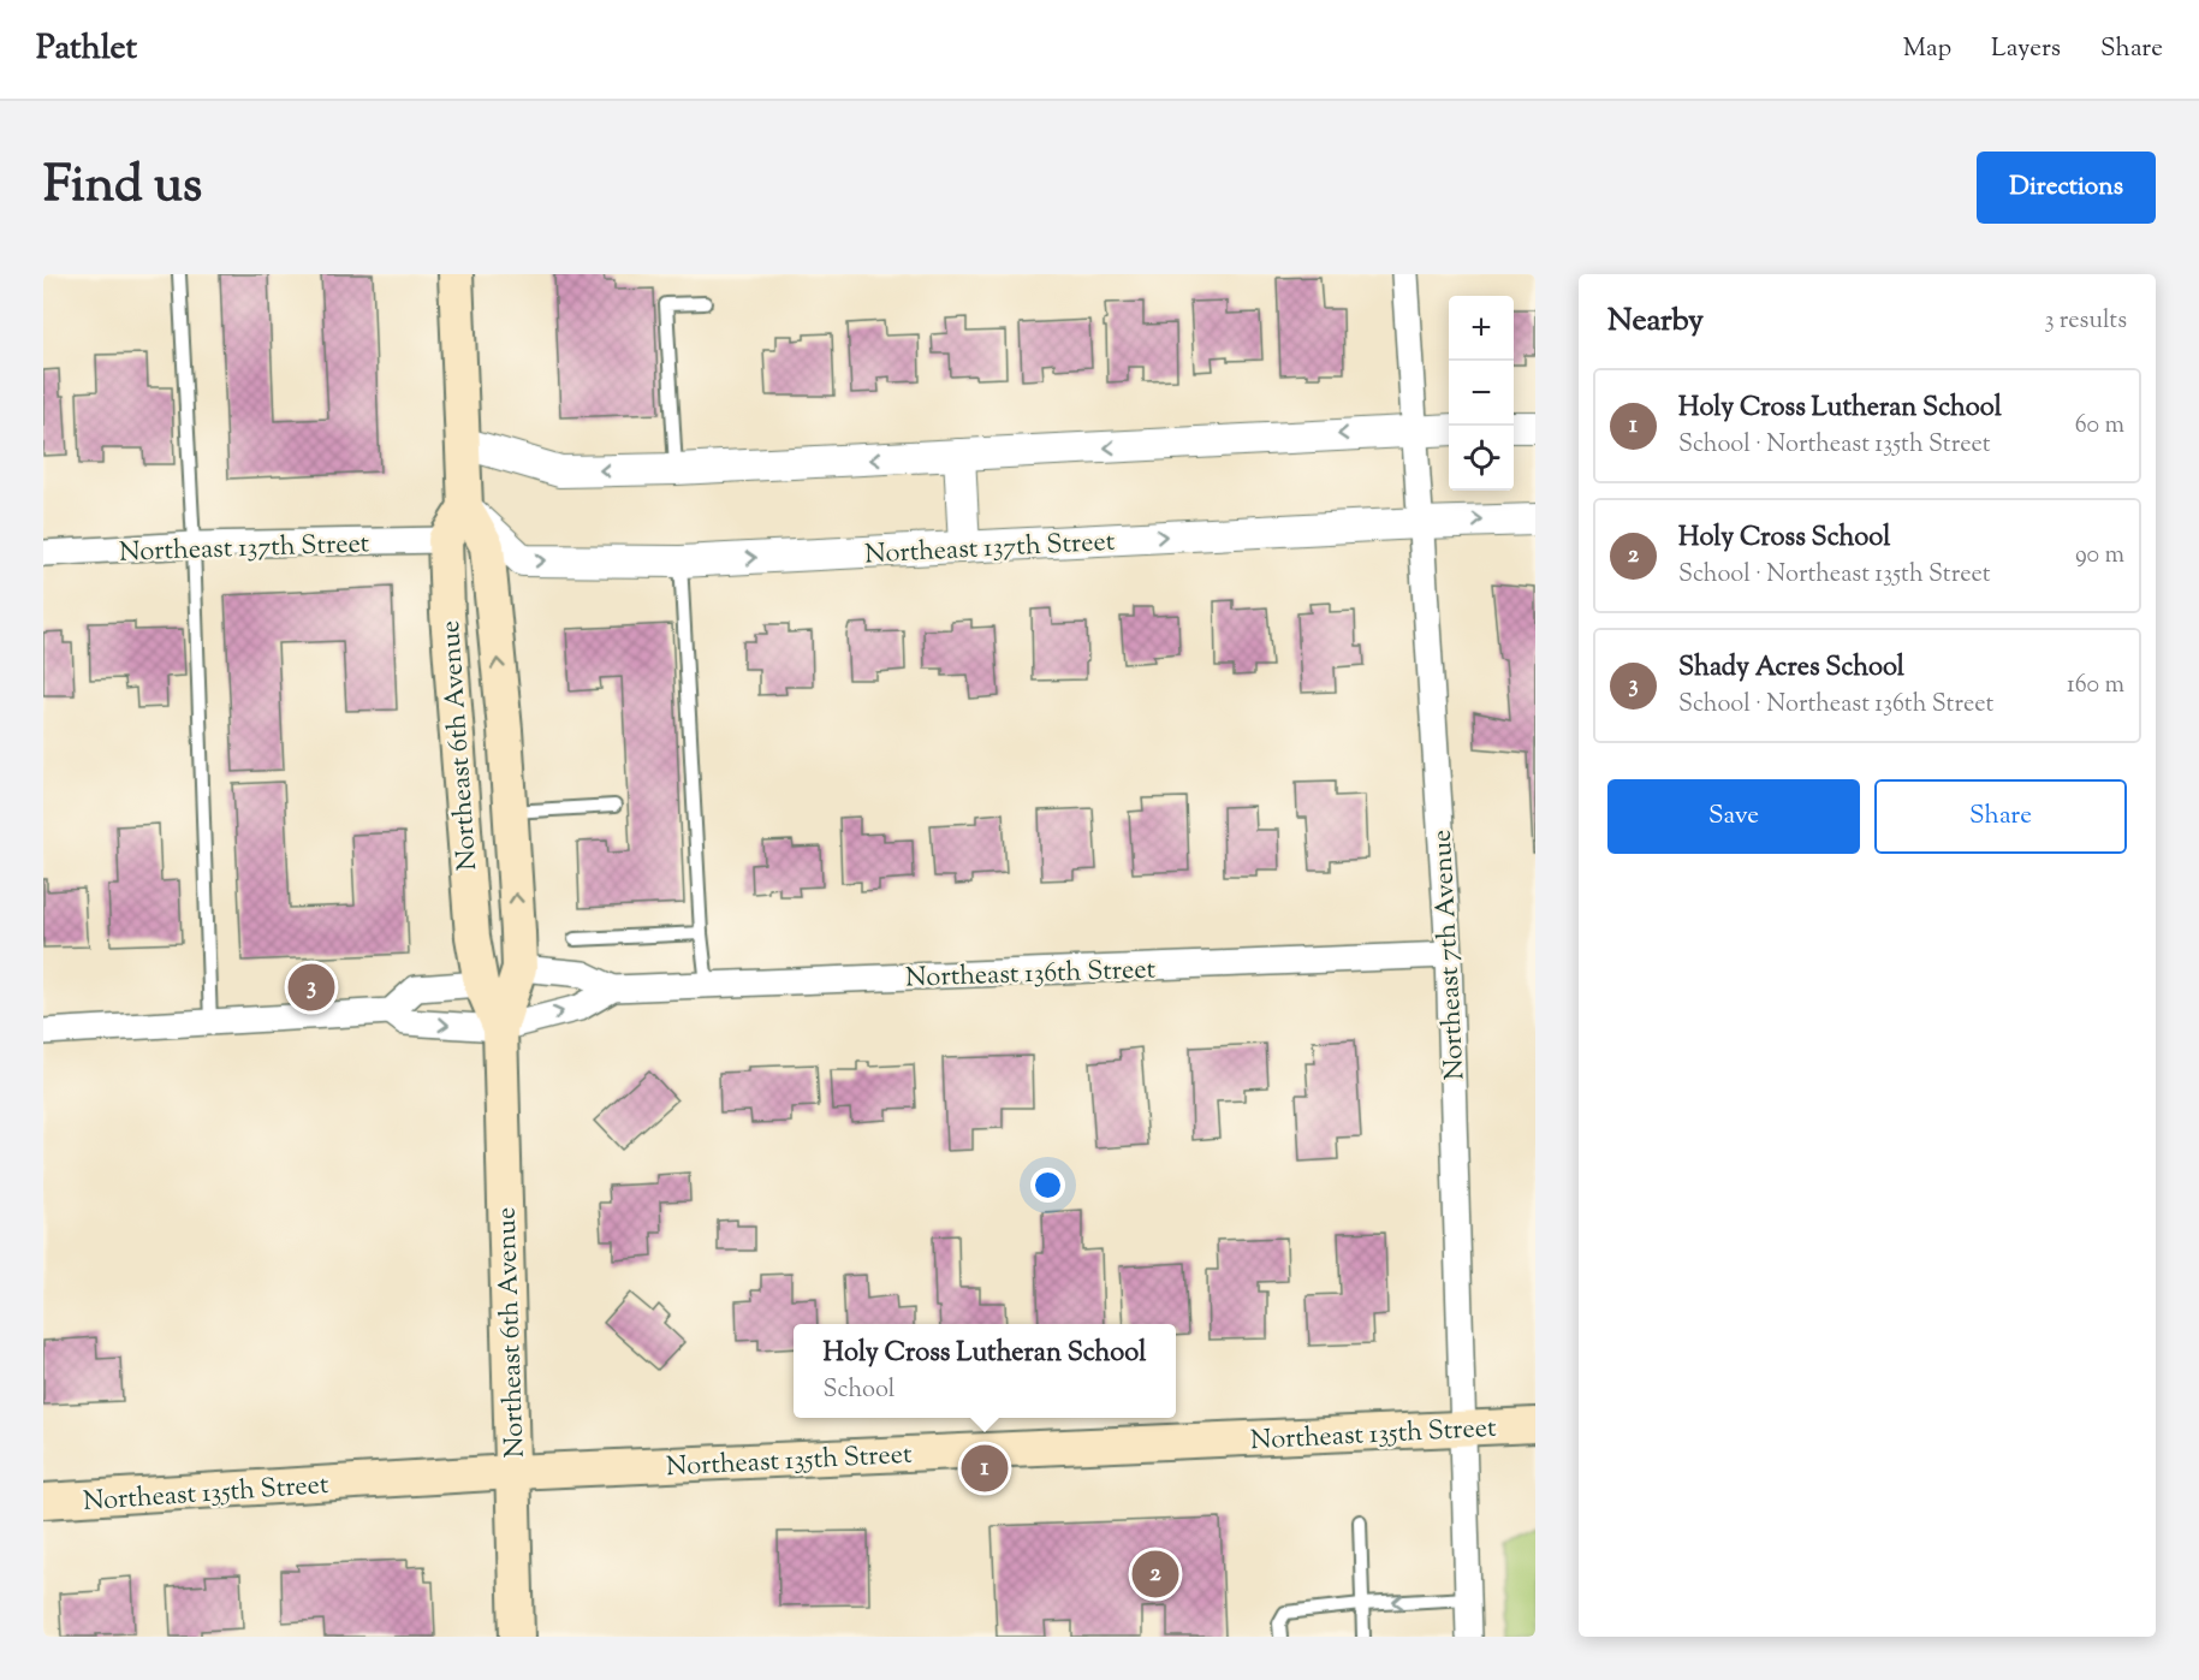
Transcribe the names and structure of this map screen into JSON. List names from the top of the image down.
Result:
{
  "streets": {
    "main road": ["Northeast 6th Avenue", "Northeast 135th Street"],
    "street": ["Northeast 137th Street", "Northeast 7th Avenue", "Northeast 136th Street"]
  },
  "crossings": [
    ["Northeast 137th Street", "Northeast 6th Avenue"],
    ["Northeast 137th Street", "Northeast 7th Avenue"],
    ["Northeast 6th Avenue", "Northeast 136th Street"],
    ["Northeast 6th Avenue", "Northeast 135th Street"],
    ["Northeast 7th Avenue", "Northeast 136th Street"],
    ["Northeast 7th Avenue", "Northeast 135th Street"]
  ],
  "page": {
    "header": "Pathlet",
    "nav": ["Map", "Layers", "Share"],
    "title": "Find us",
    "buttons": [
      "Directions",
      ["Save", "Share"]
    ],
    "heading": ["Nearby", "3 results"],
    "map_buttons": ["+", "−"],
    "list": [
      {
        "mark": "1",
        "name": "Holy Cross Lutheran School",
        "note": "School · Northeast 135th Street",
        "value": "60 m"
      },
      {
        "mark": "2",
        "name": "Holy Cross School",
        "note": "School · Northeast 135th Street",
        "value": "90 m"
      },
      {
        "mark": "3",
        "name": "Shady Acres School",
        "note": "School · Northeast 136th Street",
        "value": "160 m"
      }
    ],
    "pins": ["3", "1", "2"],
    "popup": ["Holy Cross Lutheran School", "School"]
  }
}
